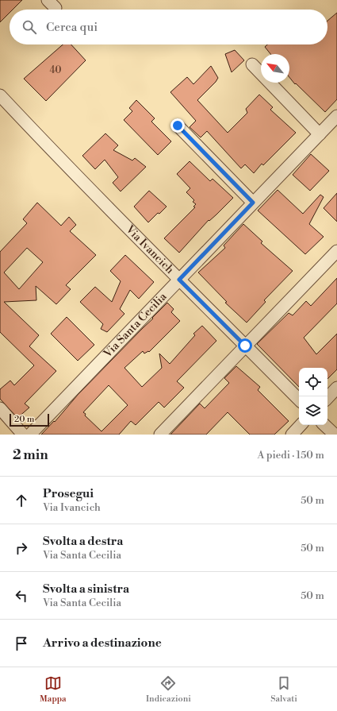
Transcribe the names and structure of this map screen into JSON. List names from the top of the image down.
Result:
{
  "streets": {
    "street": ["Via Ivancich", "Via Santa Cecilia"]
  },
  "crossings": [
    ["Via Ivancich", "Via Santa Cecilia"]
  ],
  "house_numbers": ["40"],
  "scale_bar": "20 m",
  "north": "top left",
  "page": {
    "search": "Cerca qui",
    "scale": "20 m",
    "heading": ["2 min", "A piedi · 150 m"],
    "list": [
      ["Prosegui", "Via Ivancich", "50 m"],
      ["Svolta a destra", "Via Santa Cecilia", "50 m"],
      ["Svolta a sinistra", "Via Santa Cecilia", "50 m"],
      "Arrivo a destinazione"
    ],
    "nav": ["Mappa", "Indicazioni", "Salvati"]
  }
}
